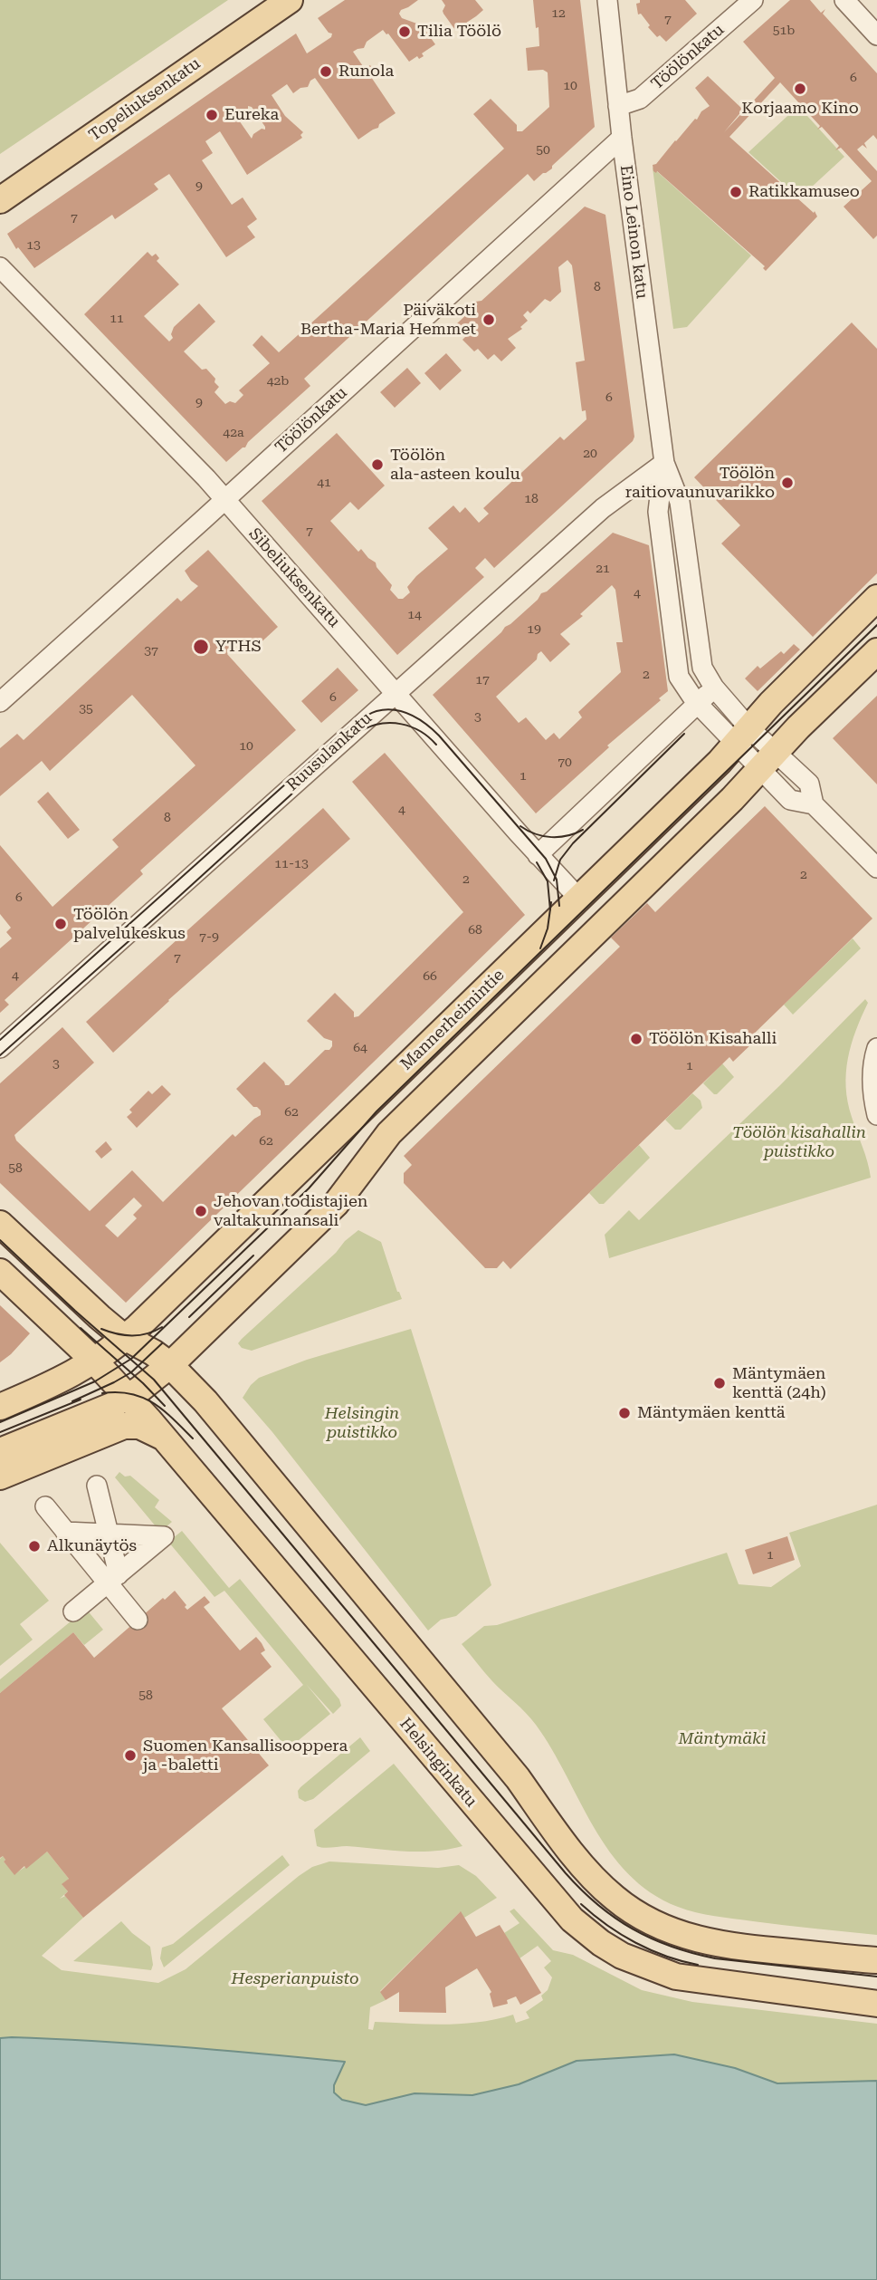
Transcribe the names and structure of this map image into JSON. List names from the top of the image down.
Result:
{
  "streets": {
    "main road": ["Topeliuksenkatu", "Mannerheimintie", "Helsinginkatu"],
    "street": [
      "Töölönkatu",
      "Eino Leinon katu",
      "Sibeliuksenkatu",
      "Ruusulankatu"
    ]
  },
  "crossings": [
    ["Töölönkatu", "Eino Leinon katu"],
    ["Töölönkatu", "Sibeliuksenkatu"],
    ["Eino Leinon katu", "Ruusulankatu"],
    ["Eino Leinon katu", "Mannerheimintie"],
    ["Sibeliuksenkatu", "Ruusulankatu"],
    ["Sibeliuksenkatu", "Mannerheimintie"],
    ["Mannerheimintie", "Helsinginkatu"]
  ],
  "parks": [
    "Töölön kisahallin puistikko",
    "Helsingin puistikko",
    "Mäntymäki",
    "Hesperianpuisto"
  ],
  "places": [
    "Tilia Töölö",
    "Runola",
    "Korjaamo Kino",
    "Eureka",
    "Ratikkamuseo",
    "Päiväkoti Bertha-Maria Hemmet",
    "Töölön ala-asteen koulu",
    "Töölön raitiovaunuvarikko",
    "YTHS",
    "Töölön palvelukeskus",
    "Töölön Kisahalli",
    "Jehovan todistajien valtakunnansali",
    "Mäntymäen kenttä (24h)",
    "Mäntymäen kenttä",
    "Alkunäytös",
    "Suomen Kansallisooppera ja -baletti"
  ],
  "house_numbers": [
    "12",
    "7",
    "51b",
    "6",
    "10",
    "50",
    "9",
    "7",
    "13",
    "8",
    "11",
    "42b",
    "6",
    "9",
    "42a",
    "20",
    "41",
    "18",
    "7",
    "21",
    "4",
    "14",
    "19",
    "37",
    "2",
    "17",
    "6",
    "35",
    "3",
    "10",
    "70",
    "1",
    "4",
    "8",
    "11-13",
    "2",
    "2",
    "6",
    "68",
    "7-9",
    "7",
    "4",
    "66",
    "64",
    "3",
    "1",
    "62",
    "62",
    "58",
    "1",
    "58"
  ]
}
